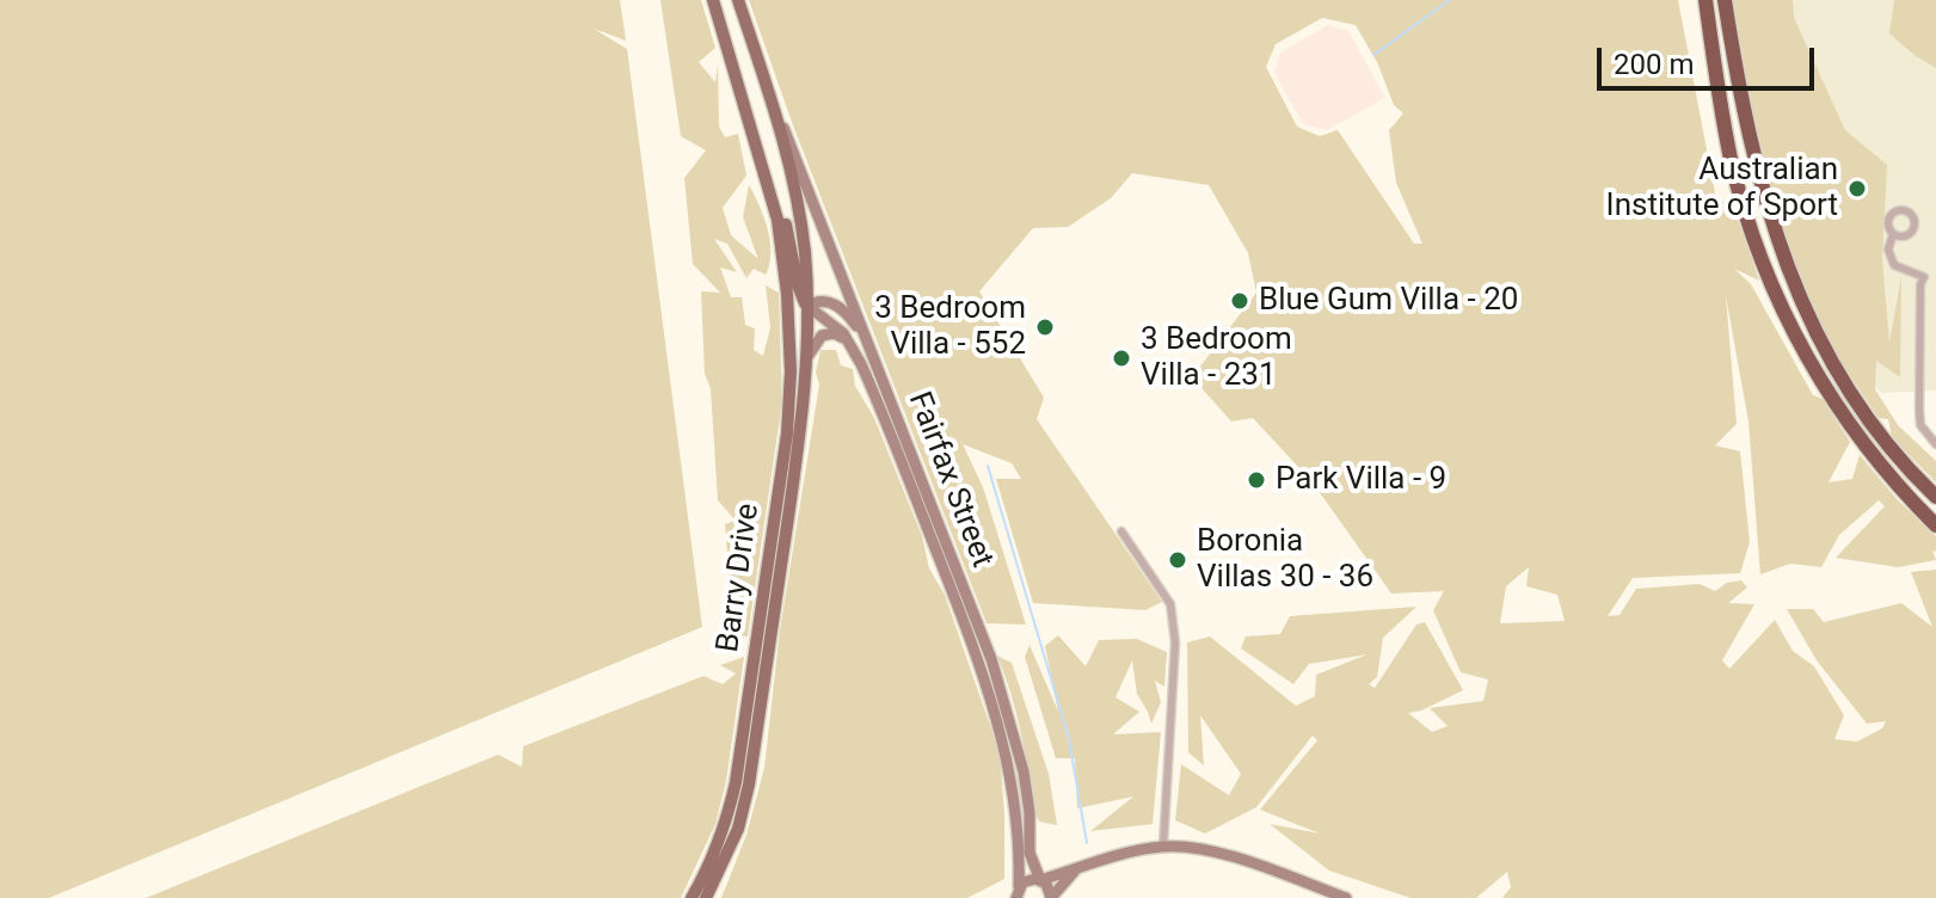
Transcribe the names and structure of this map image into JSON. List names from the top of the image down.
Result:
{
  "streets": {
    "main road": ["Fairfax Street", "Barry Drive"]
  },
  "crossings": [
    ["Fairfax Street", "Barry Drive"]
  ],
  "places": [
    "Australian Institute of Sport",
    "Blue Gum Villa - 20",
    "3 Bedroom Villa - 552",
    "3 Bedroom Villa - 231",
    "Park Villa - 9",
    "Boronia Villas 30 - 36"
  ],
  "scale_bar": "200 m"
}
